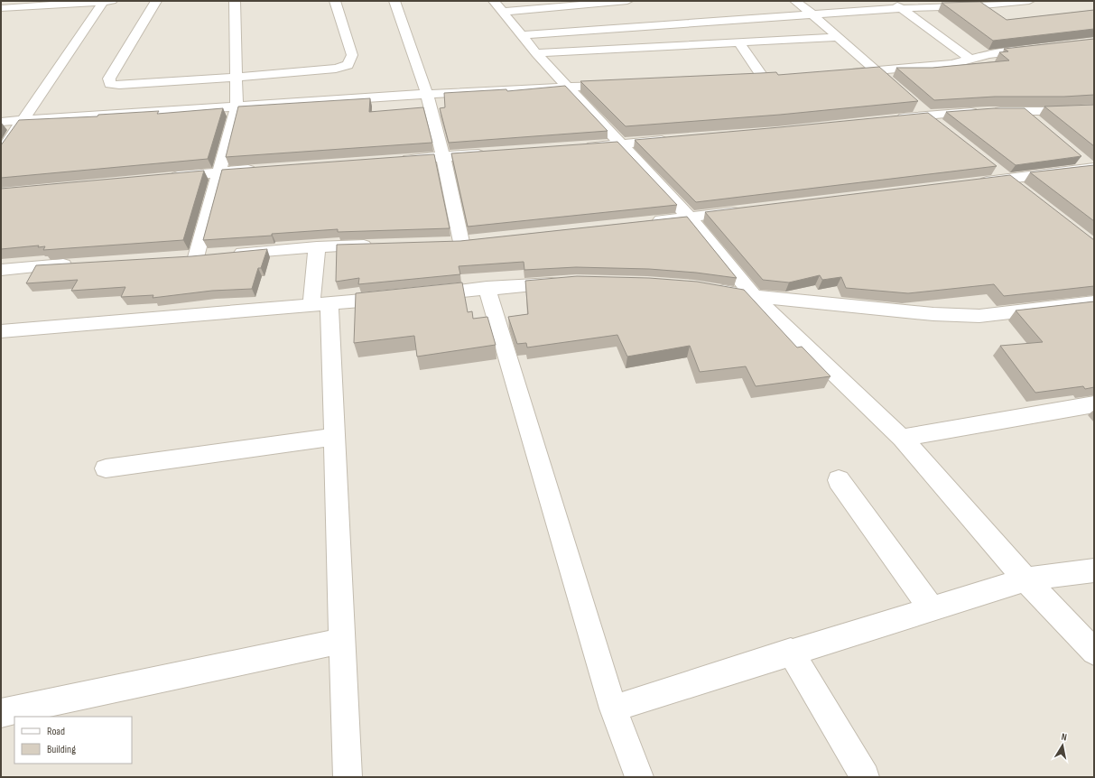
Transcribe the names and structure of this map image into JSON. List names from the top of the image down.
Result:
{
  "legend": ["Road", "Building"],
  "north": "top"
}
